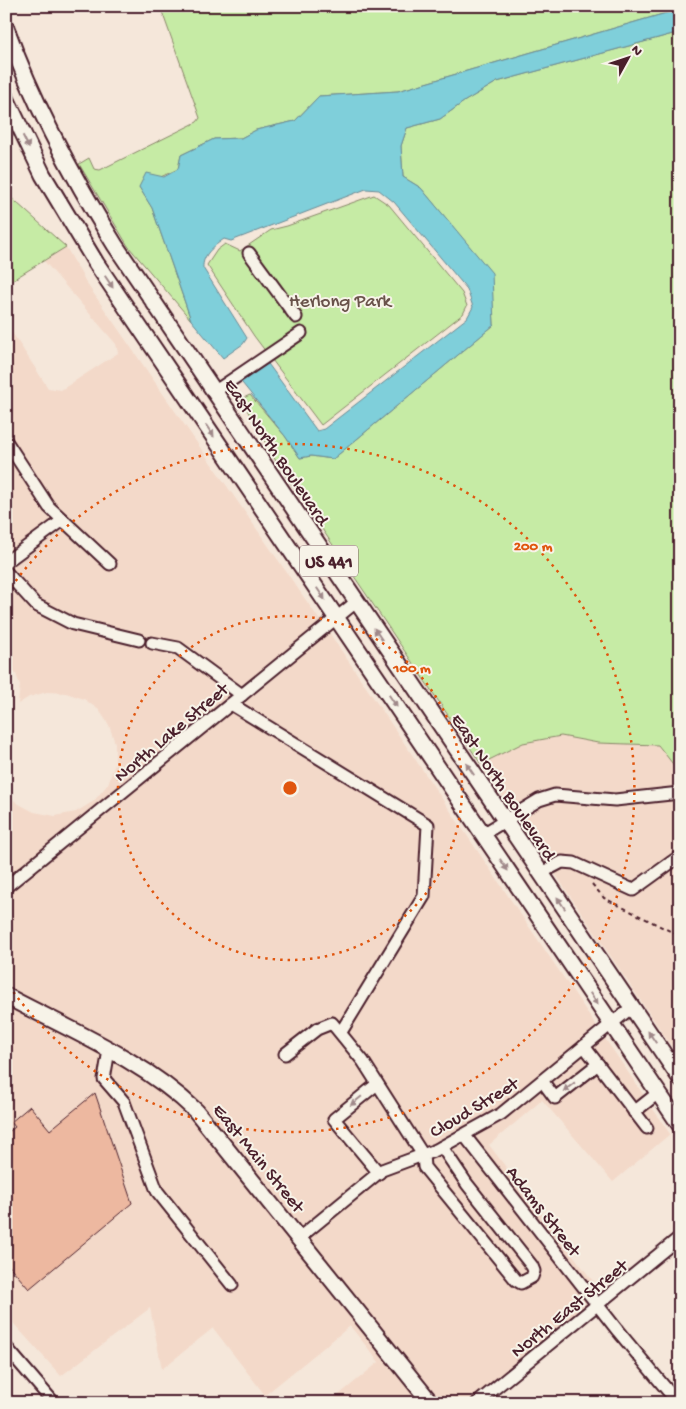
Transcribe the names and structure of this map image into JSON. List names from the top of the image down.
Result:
{
  "streets": {
    "main road": ["East North Boulevard", "US 441", "East Main Street"],
    "street": [
      "North Lake Street",
      "Cloud Street",
      "Adams Street",
      "North East Street"
    ]
  },
  "crossings": [
    ["East North Boulevard", "North Lake Street"],
    ["East North Boulevard", "Cloud Street"],
    ["US 441", "North Lake Street"],
    ["US 441", "Cloud Street"],
    ["Cloud Street", "East Main Street"],
    ["Cloud Street", "Adams Street"],
    ["Adams Street", "North East Street"]
  ],
  "parks": ["Herlong Park"],
  "north": "top right",
  "rings": ["200 m", "100 m"]
}
